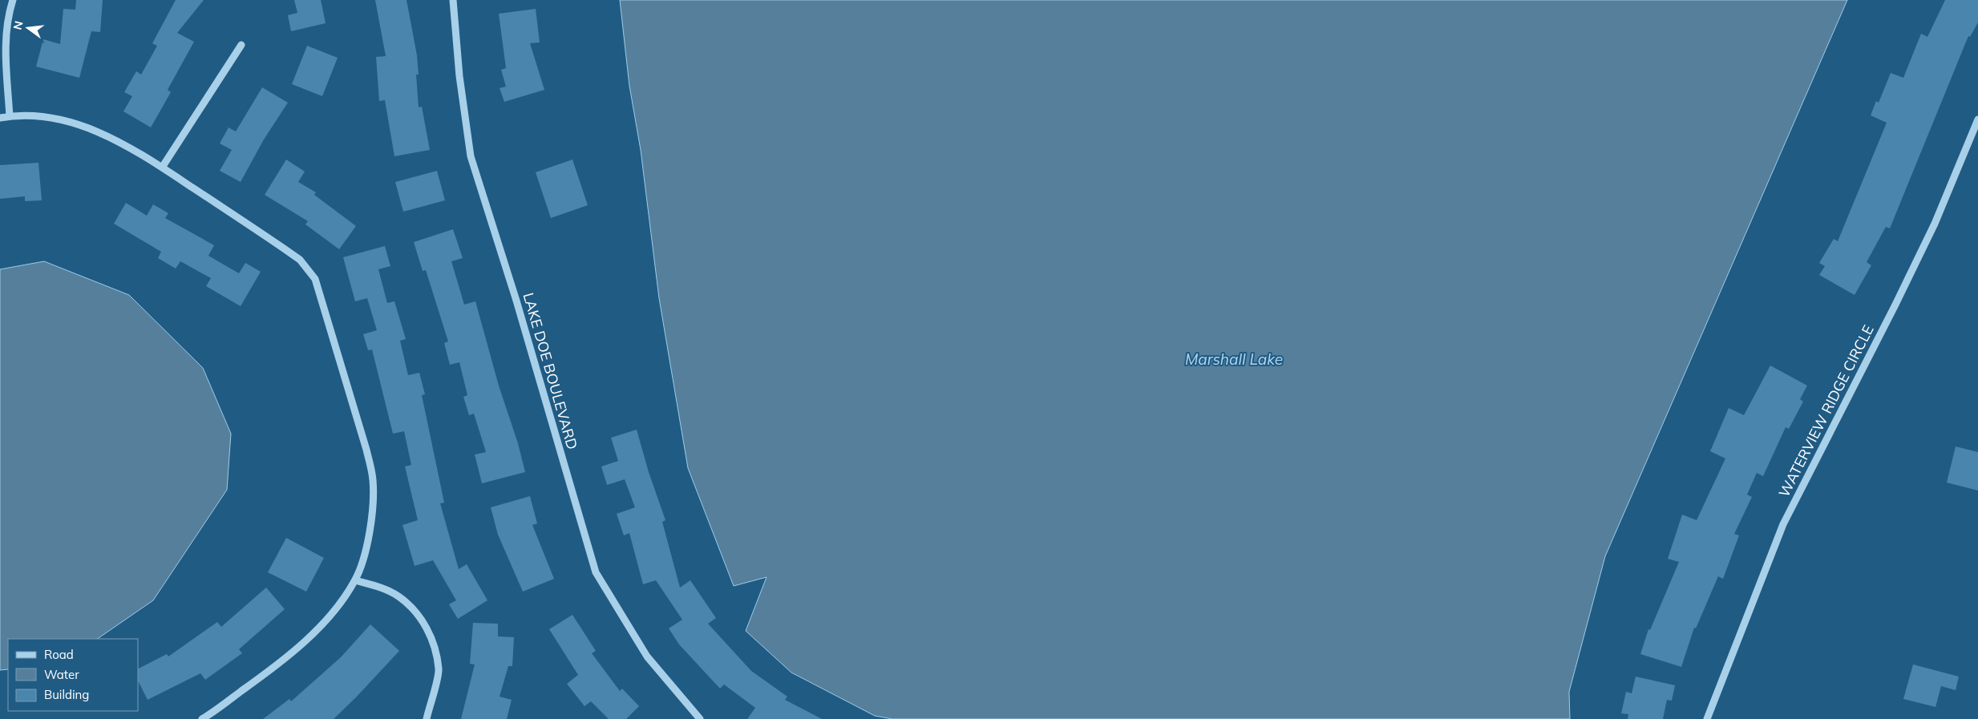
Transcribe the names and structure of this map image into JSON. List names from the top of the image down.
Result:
{
  "streets": {
    "street": ["LAKE DOE BOULEVARD", "WATERVIEW RIDGE CIRCLE"]
  },
  "water": ["Marshall Lake"],
  "legend": ["Road", "Water", "Building"],
  "north": "left"
}
